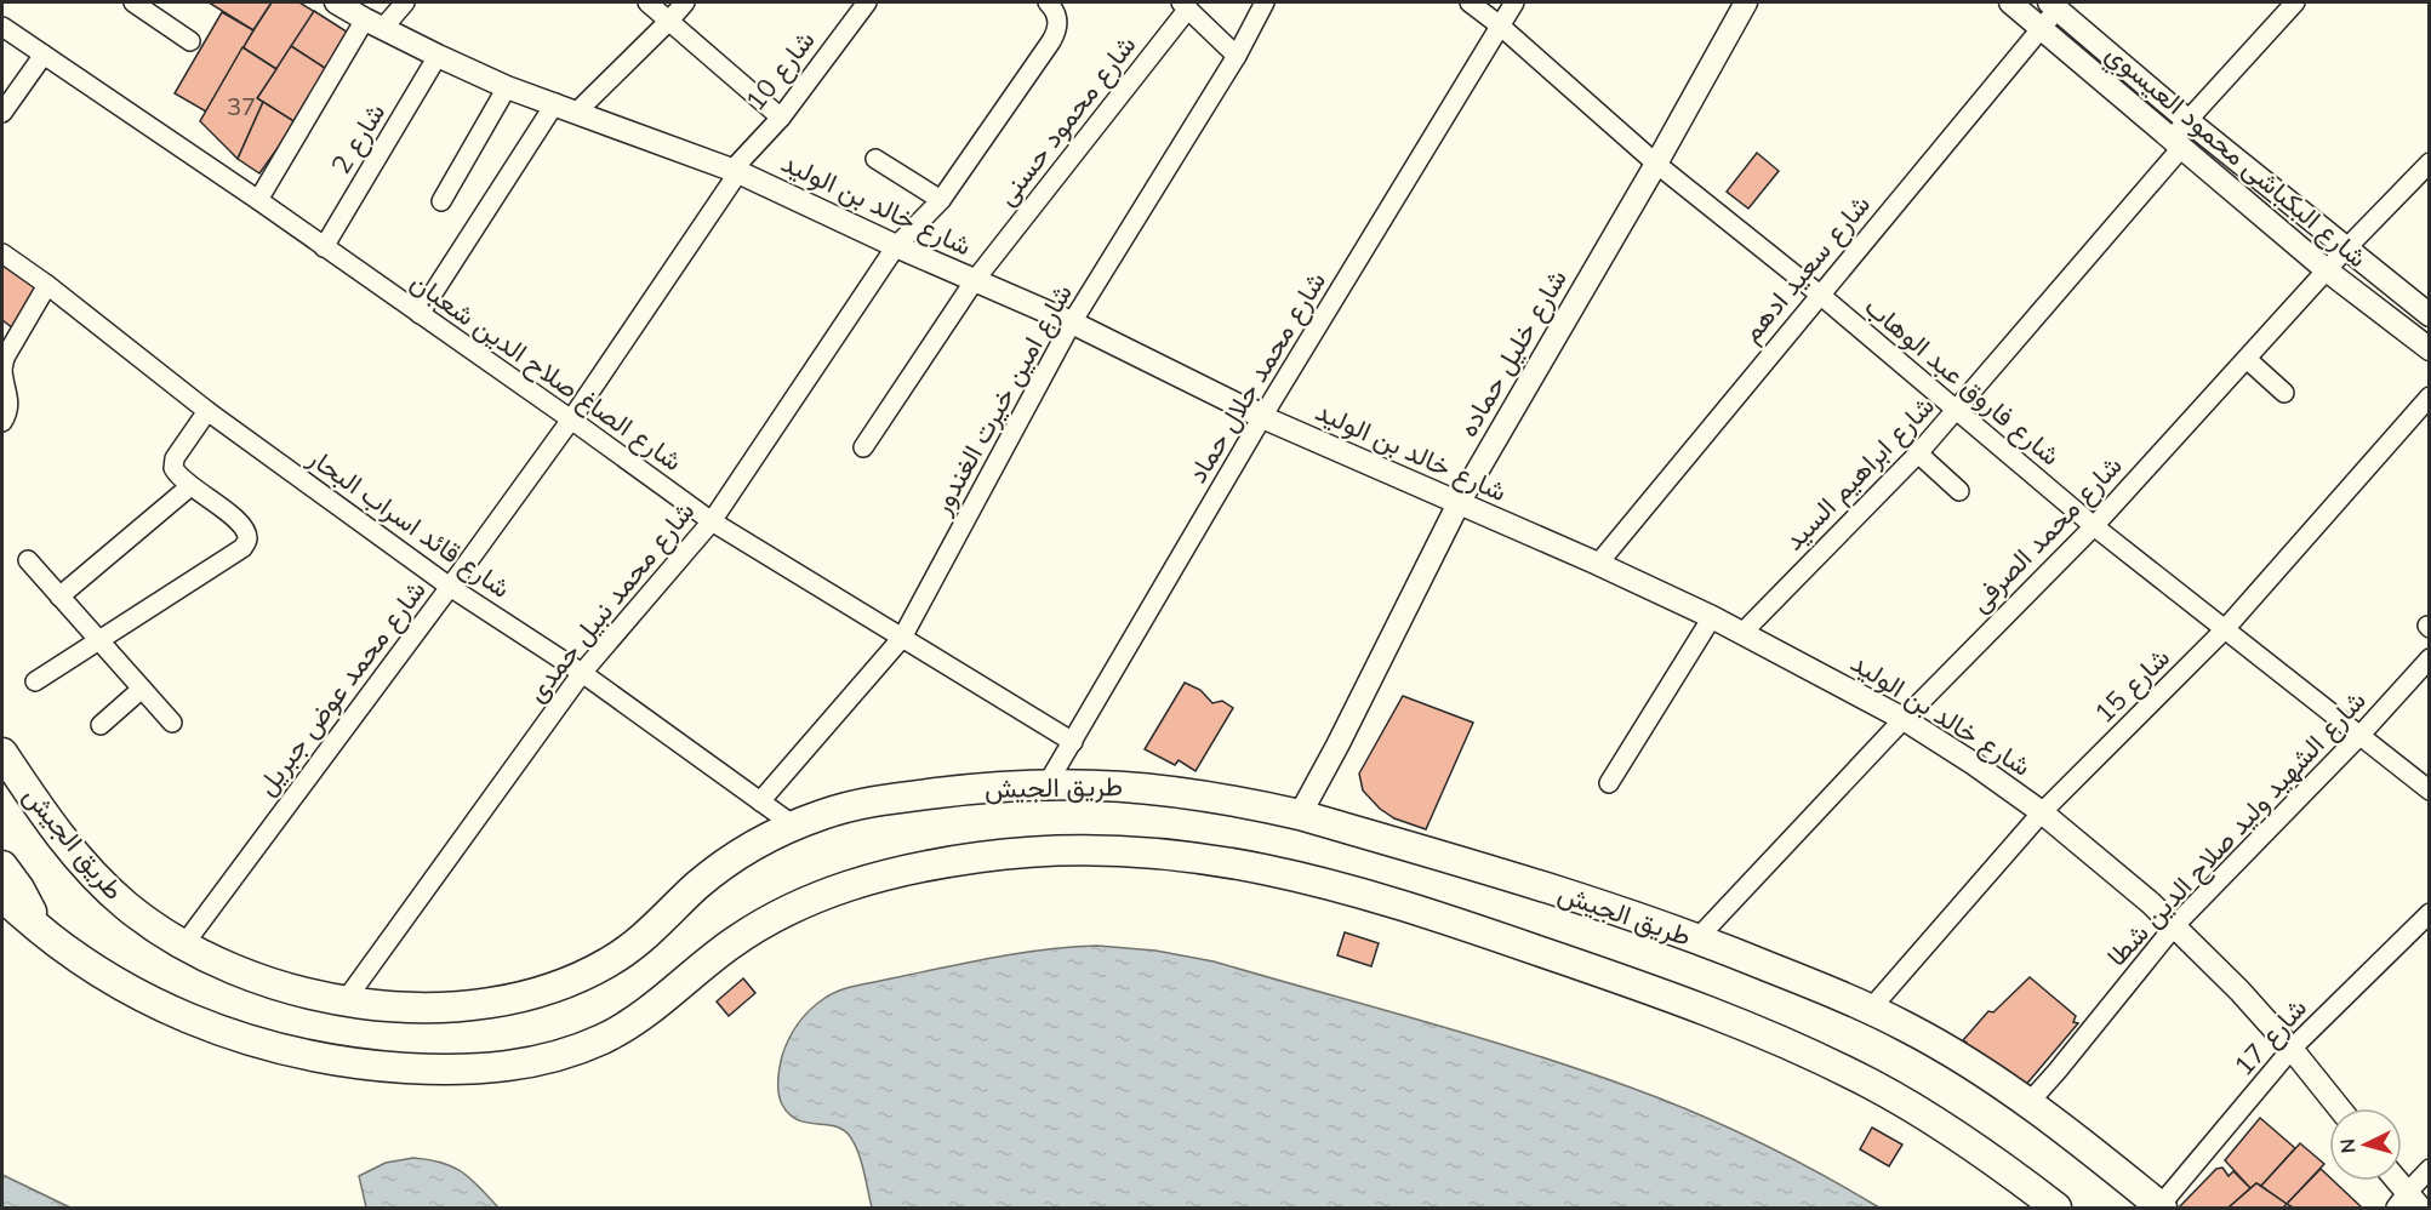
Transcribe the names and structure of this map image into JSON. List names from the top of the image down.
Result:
{
  "streets": {
    "highway": ["طريق الجيش"],
    "street": [
      "شارع 10",
      "شارع محمود حسنى",
      "شارع 2",
      "شارع البكباشى محمود العيسوي",
      "شارع خالد بن الوليد",
      "شارع سعيد ادهم",
      "شارع خليل حماده",
      "شارع الصاغ صلاح الدين شعبان",
      "شارع محمد جلال حماد",
      "شارع فاروق عبد الوهاب",
      "شارع امين خيرت الغندور",
      "شارع ابراهيم السيد",
      "شارع قائد اسراب البحار",
      "شارع محمد الصرفى",
      "شارع محمد نبيل حمدى",
      "شارع 15",
      "شارع محمد عوض جبريل",
      "شارع الشهيد وليد صلاح الدين شطا",
      "شارع 17"
    ]
  },
  "crossings": [
    ["شارع 10", "شارع خالد بن الوليد"],
    ["شارع 10", "شارع محمد عوض جبريل"],
    ["شارع محمود حسنى", "شارع خالد بن الوليد"],
    ["شارع 2", "شارع خالد بن الوليد"],
    ["شارع 2", "شارع الصاغ صلاح الدين شعبان"],
    ["شارع البكباشى محمود العيسوي", "شارع سعيد ادهم"],
    ["شارع البكباشى محمود العيسوي", "شارع ابراهيم السيد"],
    ["شارع البكباشى محمود العيسوي", "شارع محمد الصرفى"],
    ["شارع خالد بن الوليد", "شارع سعيد ادهم"],
    ["شارع خالد بن الوليد", "شارع خليل حماده"],
    ["شارع خالد بن الوليد", "شارع محمد جلال حماد"],
    ["شارع خالد بن الوليد", "شارع امين خيرت الغندور"],
    ["شارع خالد بن الوليد", "شارع ابراهيم السيد"],
    ["شارع خالد بن الوليد", "شارع محمد الصرفى"],
    ["شارع خالد بن الوليد", "شارع محمد نبيل حمدى"],
    ["شارع خالد بن الوليد", "شارع 15"],
    ["شارع خالد بن الوليد", "شارع محمد عوض جبريل"],
    ["شارع خالد بن الوليد", "شارع الشهيد وليد صلاح الدين شطا"],
    ["شارع خالد بن الوليد", "شارع 17"],
    ["شارع سعيد ادهم", "شارع فاروق عبد الوهاب"],
    ["شارع خليل حماده", "شارع فاروق عبد الوهاب"],
    ["شارع خليل حماده", "طريق الجيش"],
    ["شارع الصاغ صلاح الدين شعبان", "شارع محمد جلال حماد"],
    ["شارع الصاغ صلاح الدين شعبان", "شارع امين خيرت الغندور"],
    ["شارع الصاغ صلاح الدين شعبان", "شارع محمد نبيل حمدى"],
    ["شارع الصاغ صلاح الدين شعبان", "شارع محمد عوض جبريل"],
    ["شارع محمد جلال حماد", "شارع فاروق عبد الوهاب"],
    ["شارع محمد جلال حماد", "طريق الجيش"],
    ["شارع فاروق عبد الوهاب", "شارع ابراهيم السيد"],
    ["شارع فاروق عبد الوهاب", "شارع محمد الصرفى"],
    ["شارع فاروق عبد الوهاب", "شارع 15"],
    ["شارع فاروق عبد الوهاب", "شارع الشهيد وليد صلاح الدين شطا"],
    ["شارع امين خيرت الغندور", "شارع قائد اسراب البحار"],
    ["شارع قائد اسراب البحار", "شارع محمد نبيل حمدى"],
    ["شارع قائد اسراب البحار", "شارع محمد عوض جبريل"],
    ["شارع قائد اسراب البحار", "طريق الجيش"],
    ["شارع محمد الصرفى", "طريق الجيش"],
    ["شارع محمد نبيل حمدى", "طريق الجيش"],
    ["شارع 15", "طريق الجيش"],
    ["شارع محمد عوض جبريل", "طريق الجيش"],
    ["طريق الجيش", "شارع الشهيد وليد صلاح الدين شطا"],
    ["طريق الجيش", "شارع 17"]
  ],
  "house_numbers": ["37"],
  "north": "left"
}
